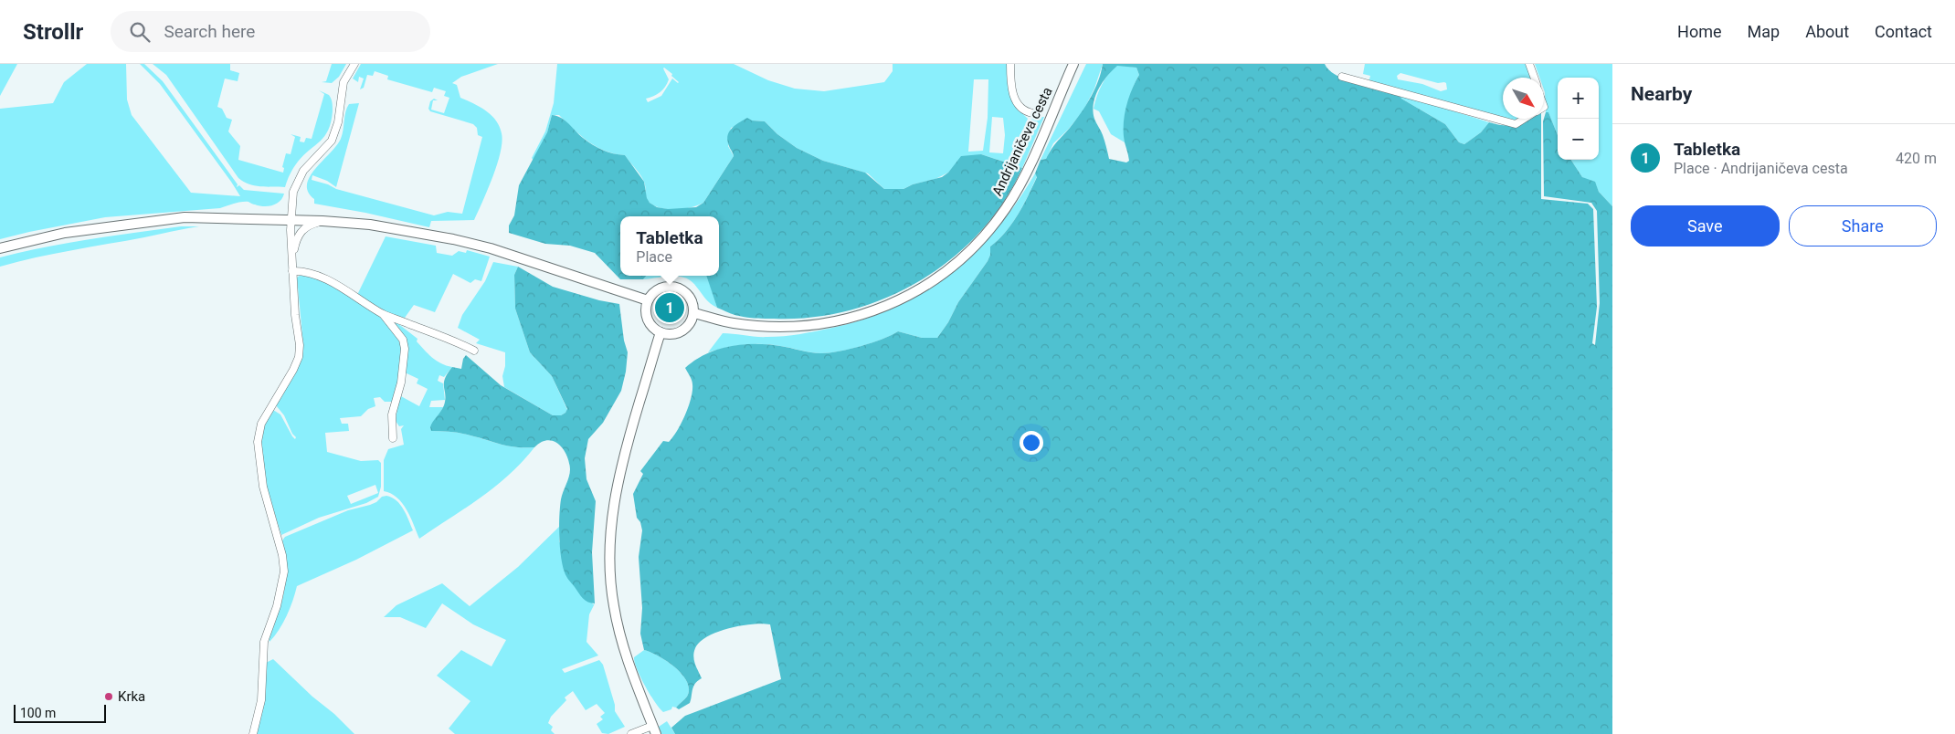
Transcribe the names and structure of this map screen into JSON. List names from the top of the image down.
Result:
{
  "streets": {
    "main road": ["Andrijaničeva cesta"]
  },
  "places": ["Krka"],
  "scale_bar": "100 m",
  "north": "bottom right",
  "page": {
    "header": "Strollr",
    "search": "Search here",
    "nav": [
      "Home",
      "Map",
      "About",
      "Contact"
    ],
    "heading": "Nearby",
    "map_buttons": ["+", "−"],
    "list": [
      {
        "mark": "1",
        "name": "Tabletka",
        "note": "Place · Andrijaničeva cesta",
        "value": "420 m"
      }
    ],
    "buttons": ["Save", "Share"],
    "popup": ["Tabletka", "Place"],
    "pins": "1",
    "scale": "100 m"
  }
}
